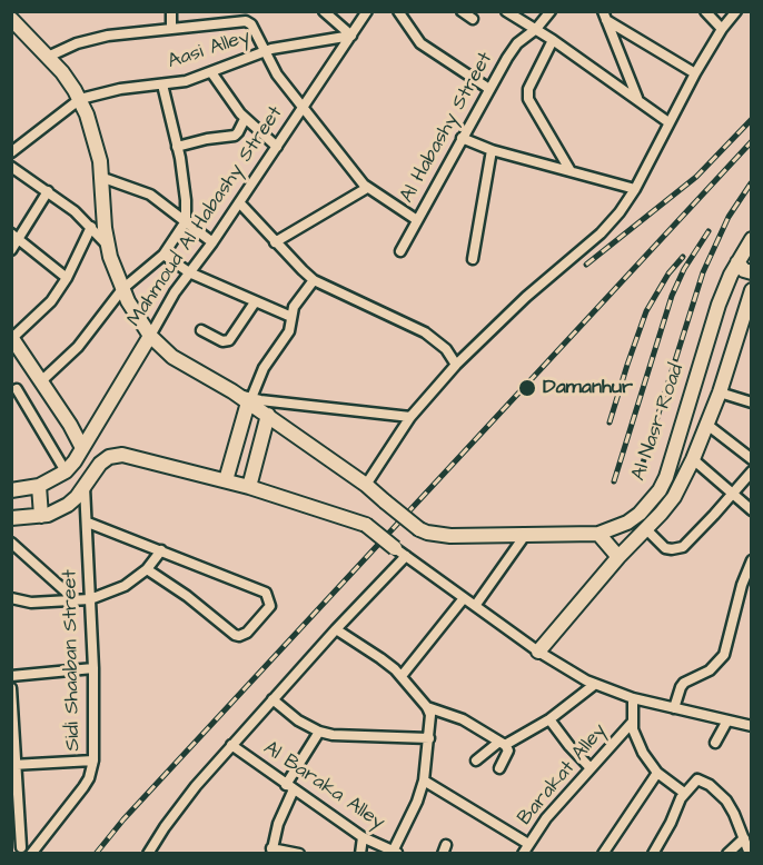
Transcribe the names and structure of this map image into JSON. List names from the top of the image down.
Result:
{
  "streets": {
    "main road": ["Mahmoud Al Habashy Street", "Al Nasr Road"],
    "street": [
      "Aasi Alley",
      "Al Habashy Street",
      "Sidi Shaaban Street",
      "Barakat Alley",
      "Al Baraka Alley"
    ]
  },
  "crossings": [
    ["Aasi Alley", "Mahmoud Al Habashy Street"],
    ["Aasi Alley", "Al Nasr Road"],
    ["Mahmoud Al Habashy Street", "Al Nasr Road"]
  ],
  "places": ["Damanhur"]
}
